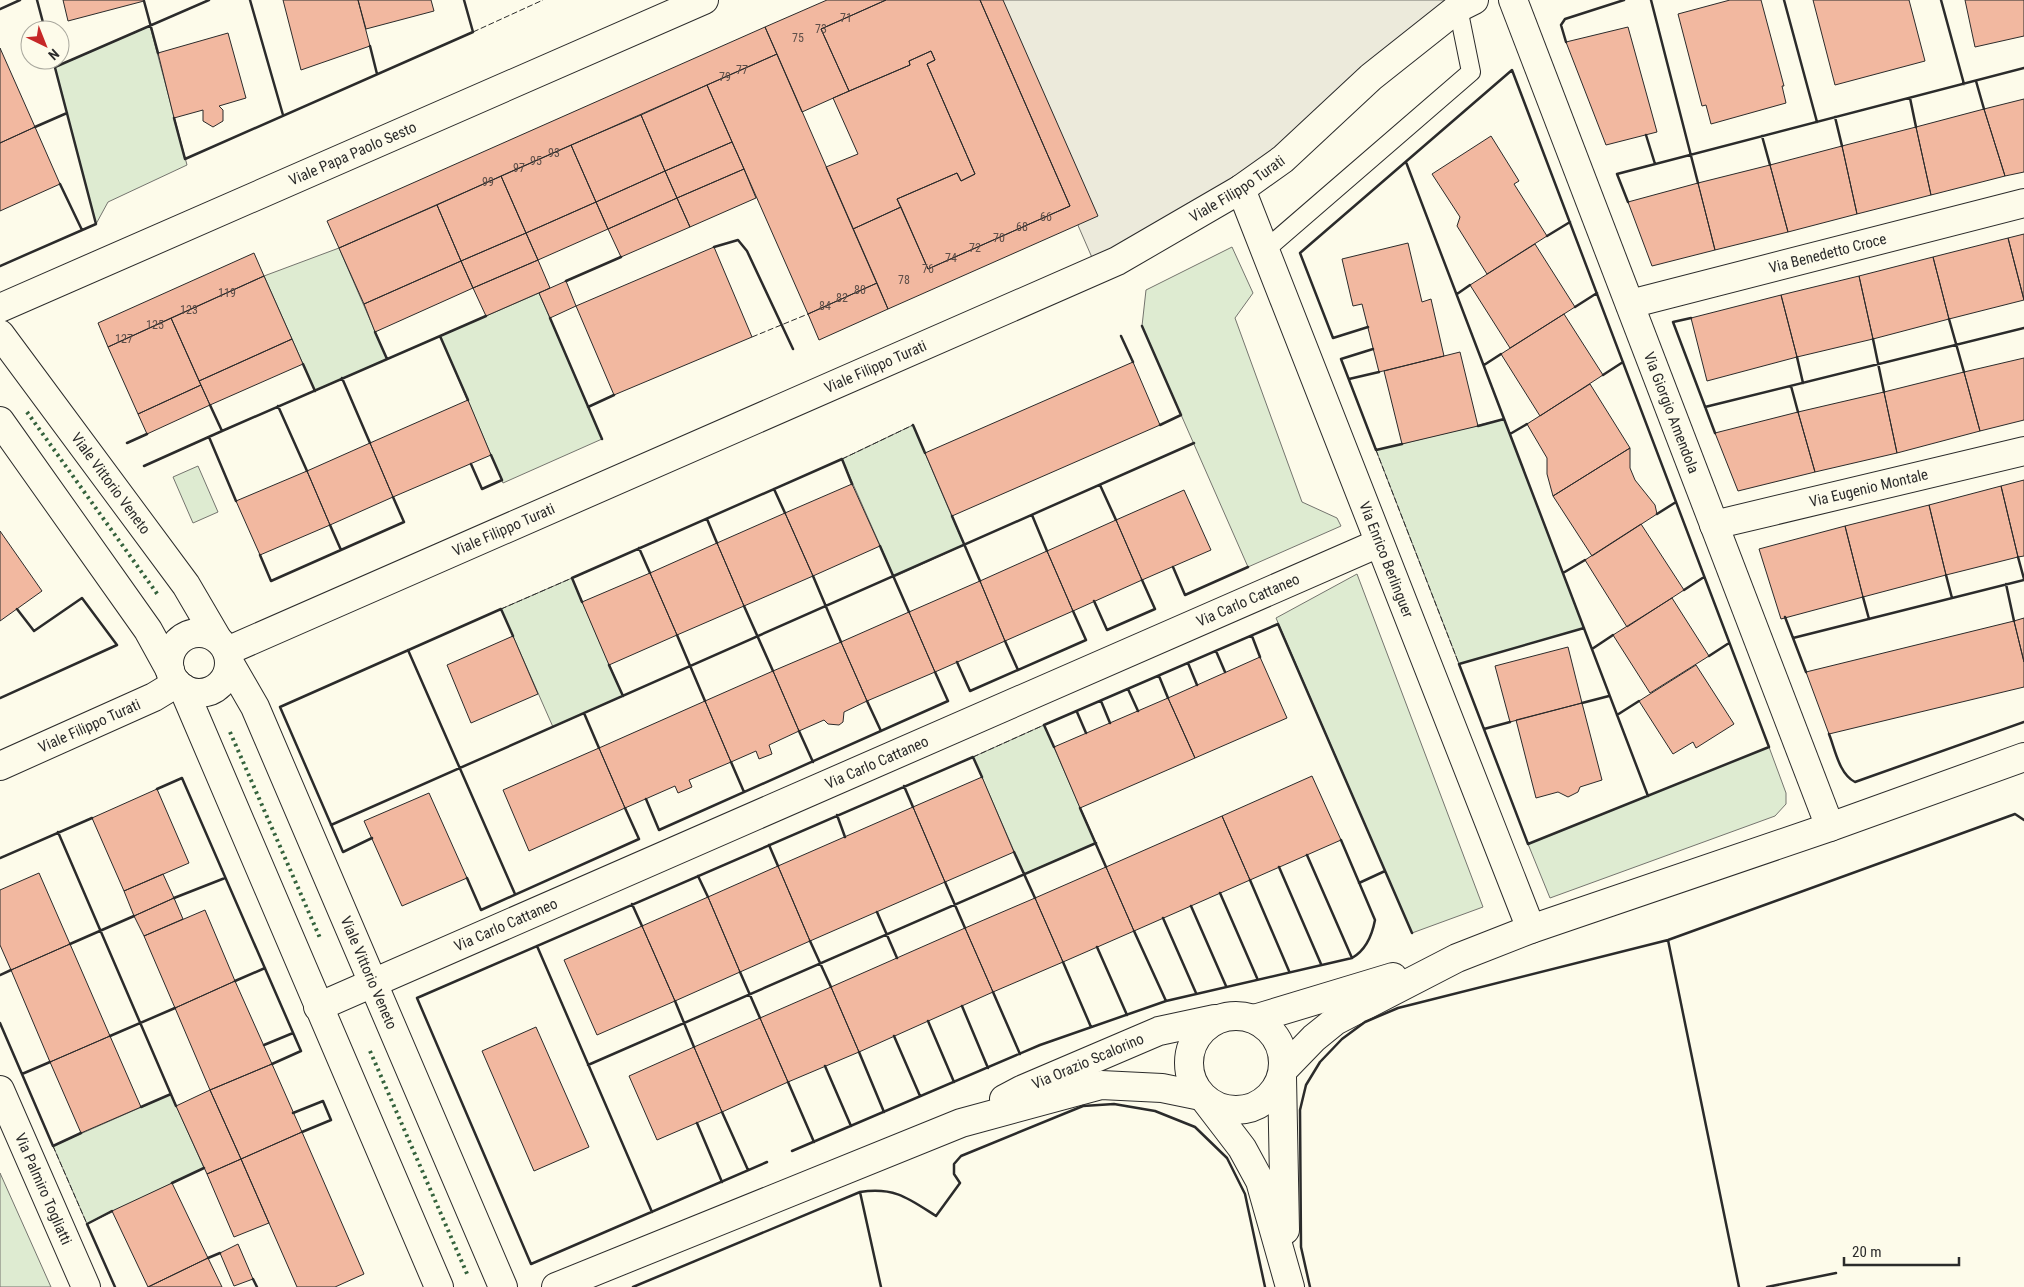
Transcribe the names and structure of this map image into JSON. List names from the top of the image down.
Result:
{
  "streets": {
    "street": [
      "Viale Papa Paolo Sesto",
      "Viale Filippo Turati",
      "Via Benedetto Croce",
      "Via Giorgio Amendola",
      "Viale Vittorio Veneto",
      "Via Eugenio Montale",
      "Via Enrico Berlinguer",
      "Via Carlo Cattaneo",
      "Via Orazio Scalorino",
      "Via Palmiro Togliatti"
    ]
  },
  "crossings": [
    ["Viale Filippo Turati", "Viale Vittorio Veneto"],
    ["Viale Filippo Turati", "Via Enrico Berlinguer"],
    ["Via Benedetto Croce", "Via Giorgio Amendola"],
    ["Via Giorgio Amendola", "Via Eugenio Montale"],
    ["Viale Vittorio Veneto", "Via Carlo Cattaneo"],
    ["Via Enrico Berlinguer", "Via Carlo Cattaneo"]
  ],
  "house_numbers": [
    "71",
    "73",
    "75",
    "77",
    "79",
    "93",
    "95",
    "97",
    "99",
    "66",
    "68",
    "70",
    "72",
    "74",
    "76",
    "78",
    "80",
    "119",
    "82",
    "84",
    "123",
    "125",
    "127"
  ],
  "scale_bar": "20 m",
  "north": "bottom right"
}
